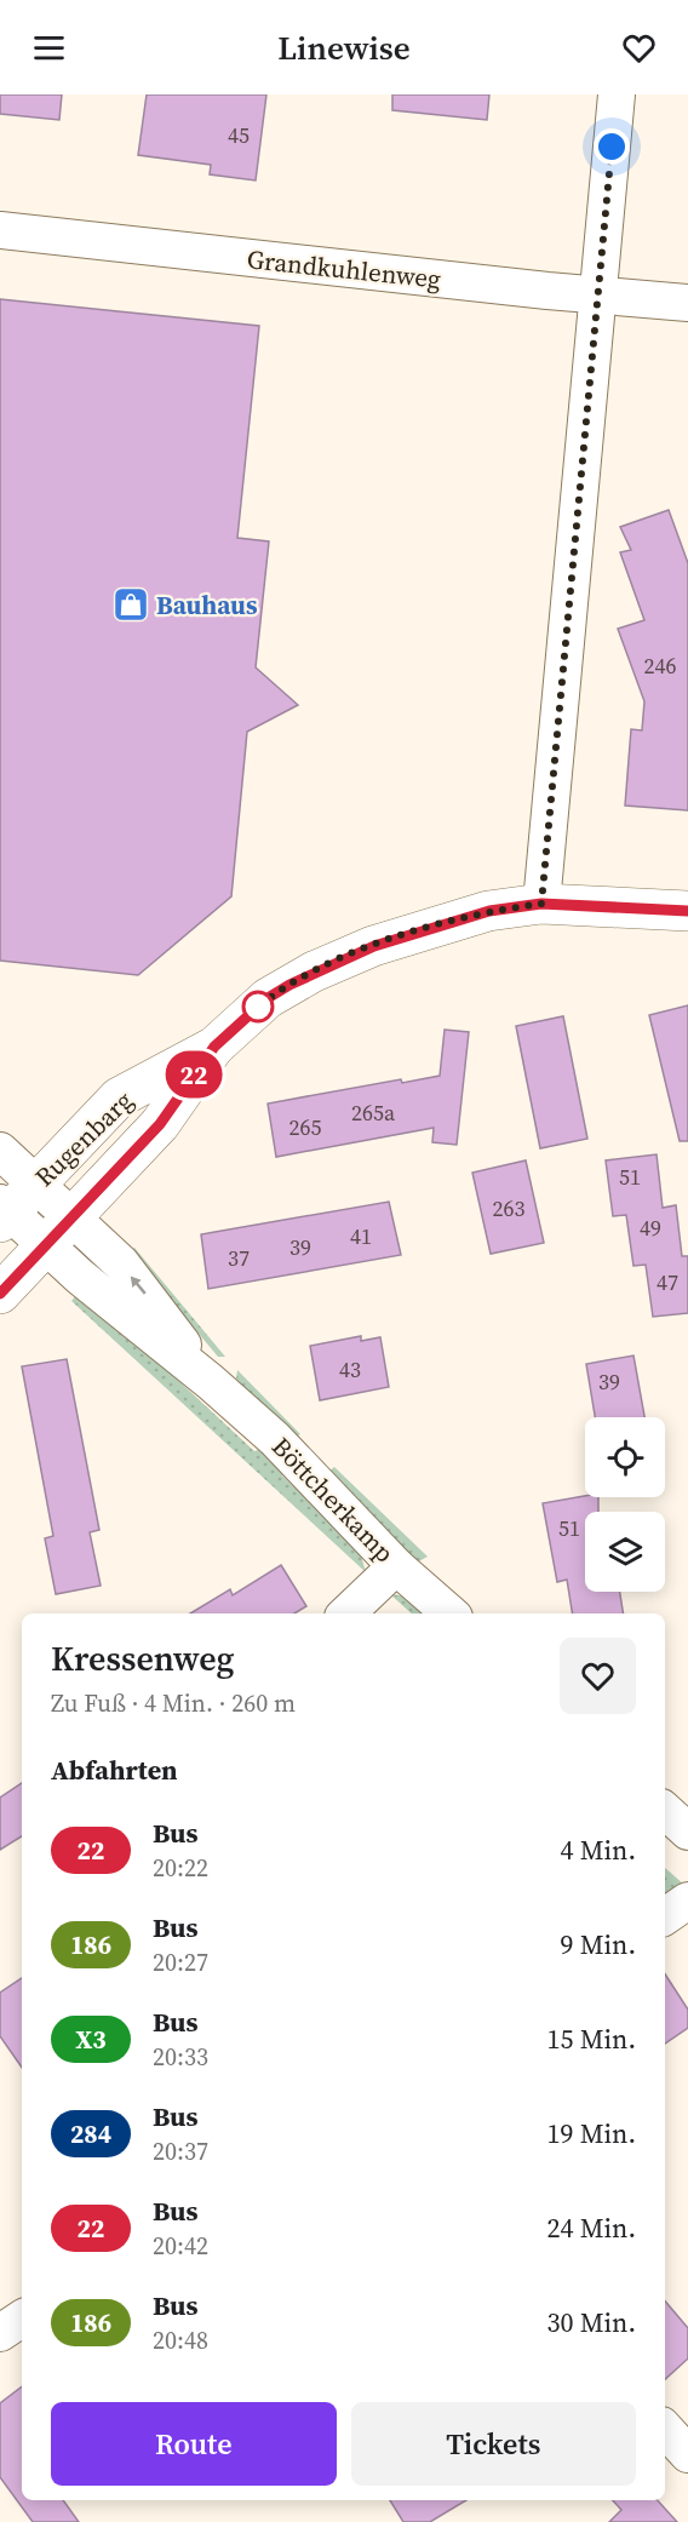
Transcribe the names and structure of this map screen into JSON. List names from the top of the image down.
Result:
{
  "streets": {
    "main road": ["Rugenbarg"],
    "street": ["Grandkuhlenweg", "Böttcherkamp"]
  },
  "crossings": [
    ["Rugenbarg", "Böttcherkamp"]
  ],
  "places": {
    "shop": ["Bauhaus"]
  },
  "lines": ["bus line 22"],
  "house_numbers": [
    "45",
    "246",
    "265a",
    "265",
    "51",
    "263",
    "49",
    "41",
    "39",
    "37",
    "47",
    "43",
    "39",
    "51"
  ],
  "page": {
    "header": "Linewise",
    "on_map": "22",
    "heading": [
      ["Kressenweg", "Zu Fuß · 4 Min. · 260 m"],
      "Abfahrten"
    ],
    "list": [
      {
        "mark": "22",
        "name": "Bus",
        "note": "20:22",
        "value": "4 Min."
      },
      {
        "mark": "186",
        "name": "Bus",
        "note": "20:27",
        "value": "9 Min."
      },
      {
        "mark": "X3",
        "name": "Bus",
        "note": "20:33",
        "value": "15 Min."
      },
      {
        "mark": "284",
        "name": "Bus",
        "note": "20:37",
        "value": "19 Min."
      },
      {
        "mark": "22",
        "name": "Bus",
        "note": "20:42",
        "value": "24 Min."
      },
      {
        "mark": "186",
        "name": "Bus",
        "note": "20:48",
        "value": "30 Min."
      }
    ],
    "buttons": ["Route", "Tickets"]
  }
}
